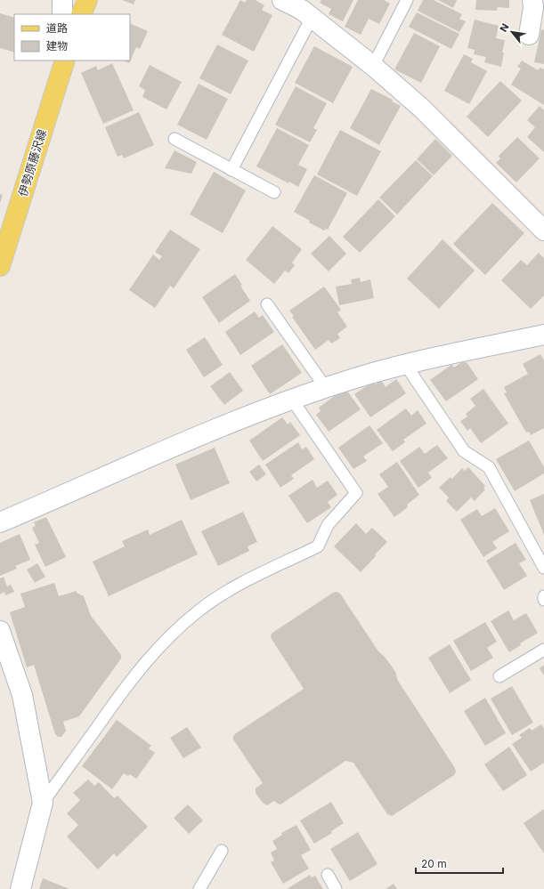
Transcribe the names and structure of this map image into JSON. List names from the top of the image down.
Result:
{
  "streets": {
    "main road": ["伊勢原藤沢線"]
  },
  "legend": ["道路", "建物"],
  "scale_bar": "20 m",
  "north": "top left"
}
